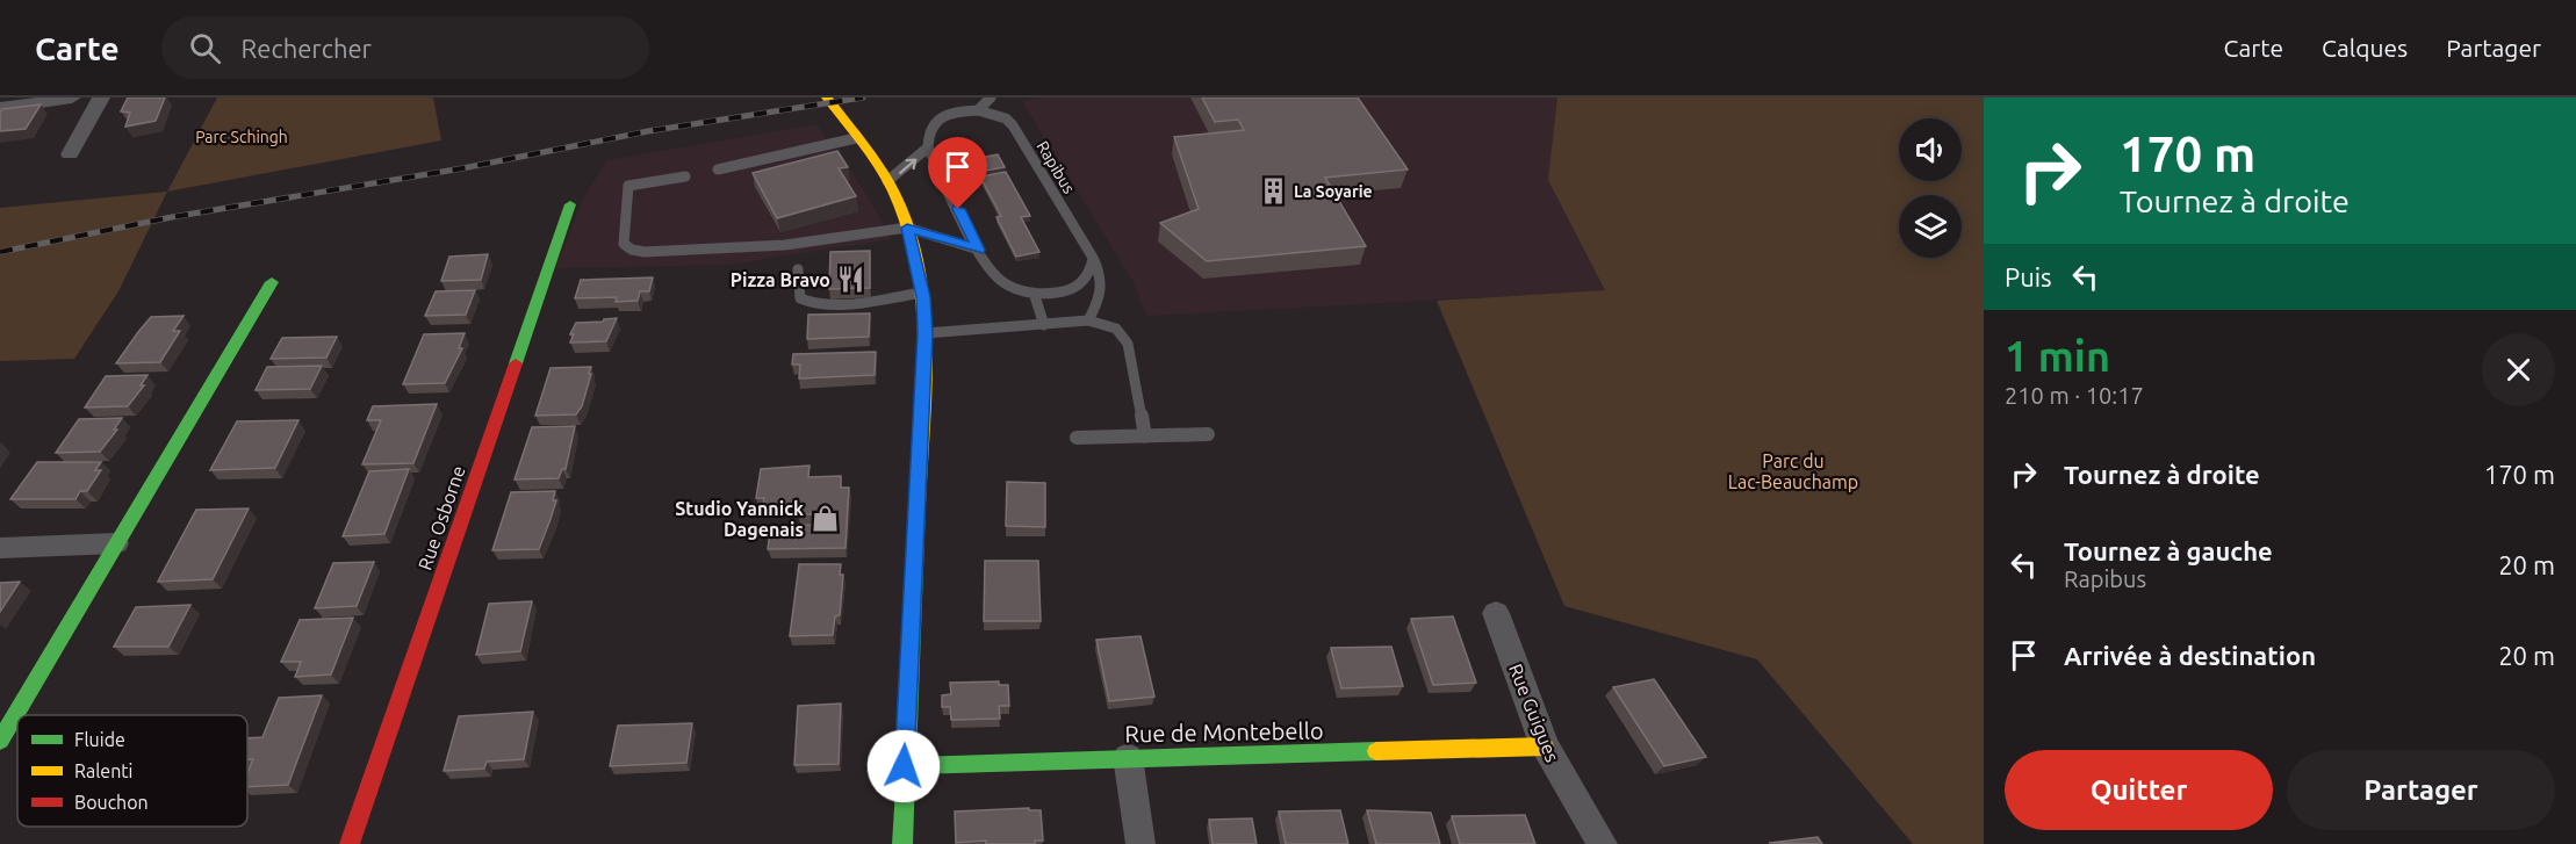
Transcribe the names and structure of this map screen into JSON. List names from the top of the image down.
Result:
{
  "streets": {
    "street": ["Rue Osborne", "Rue Guigues", "Rue de Montebello"],
    "lane": ["Rapibus"]
  },
  "crossings": [
    ["Rue Guigues", "Rue de Montebello"]
  ],
  "parks": ["Parc Schingh", "Parc du Lac-Beauchamp"],
  "places": {
    "building": ["La Soyarie"],
    "restaurant": ["Pizza Bravo"],
    "shop": ["Studio Yannick Dagenais"]
  },
  "legend": ["Fluide", "Ralenti", "Bouchon"],
  "page": {
    "header": "Carte",
    "search": "Rechercher",
    "nav": ["Carte", "Calques", "Partager"],
    "turn": ["170 m", "Tournez à droite"],
    "then": "Puis",
    "heading": ["1 min", "210 m · 10:17"],
    "list": [
      {
        "name": "Tournez à droite",
        "value": "170 m"
      },
      {
        "name": "Tournez à gauche",
        "note": "Rapibus",
        "value": "20 m"
      },
      {
        "name": "Arrivée à destination",
        "value": "20 m"
      }
    ],
    "buttons": ["Quitter", "Partager"]
  }
}
